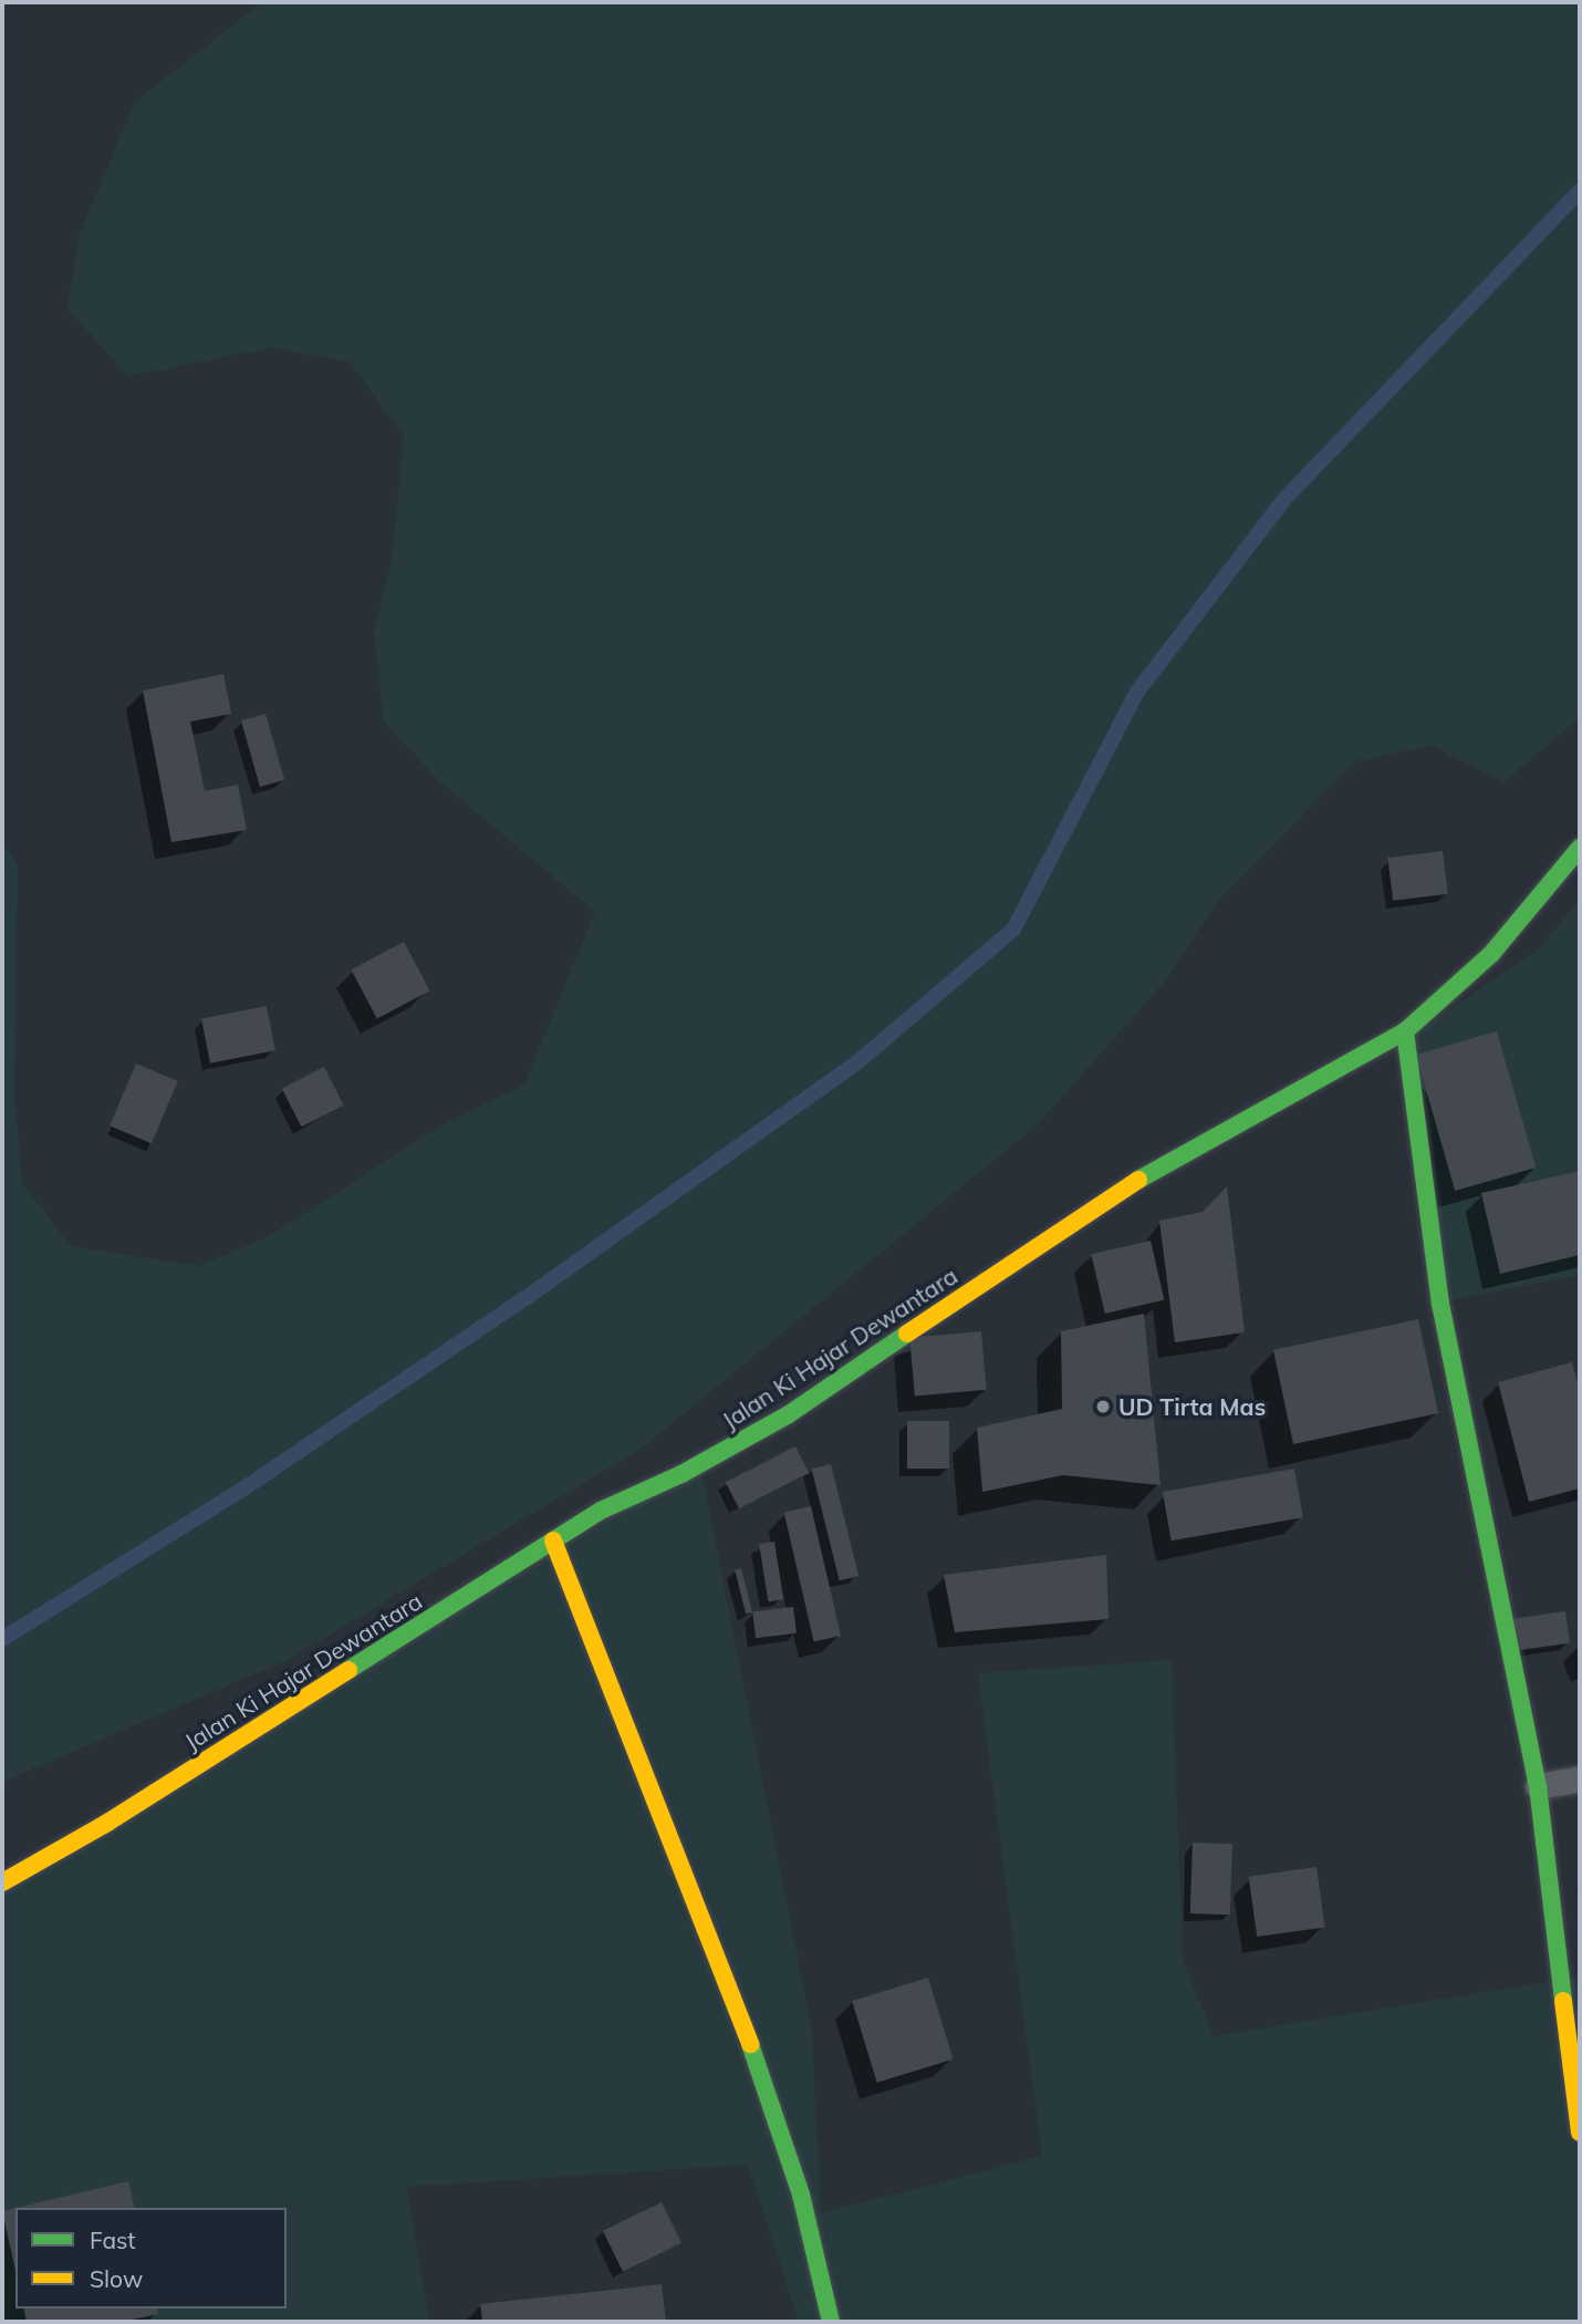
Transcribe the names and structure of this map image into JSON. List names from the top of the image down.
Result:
{
  "streets": {
    "street": ["Jalan Ki Hajar Dewantara"]
  },
  "places": ["UD Tirta Mas"],
  "legend": ["Fast", "Slow"]
}
